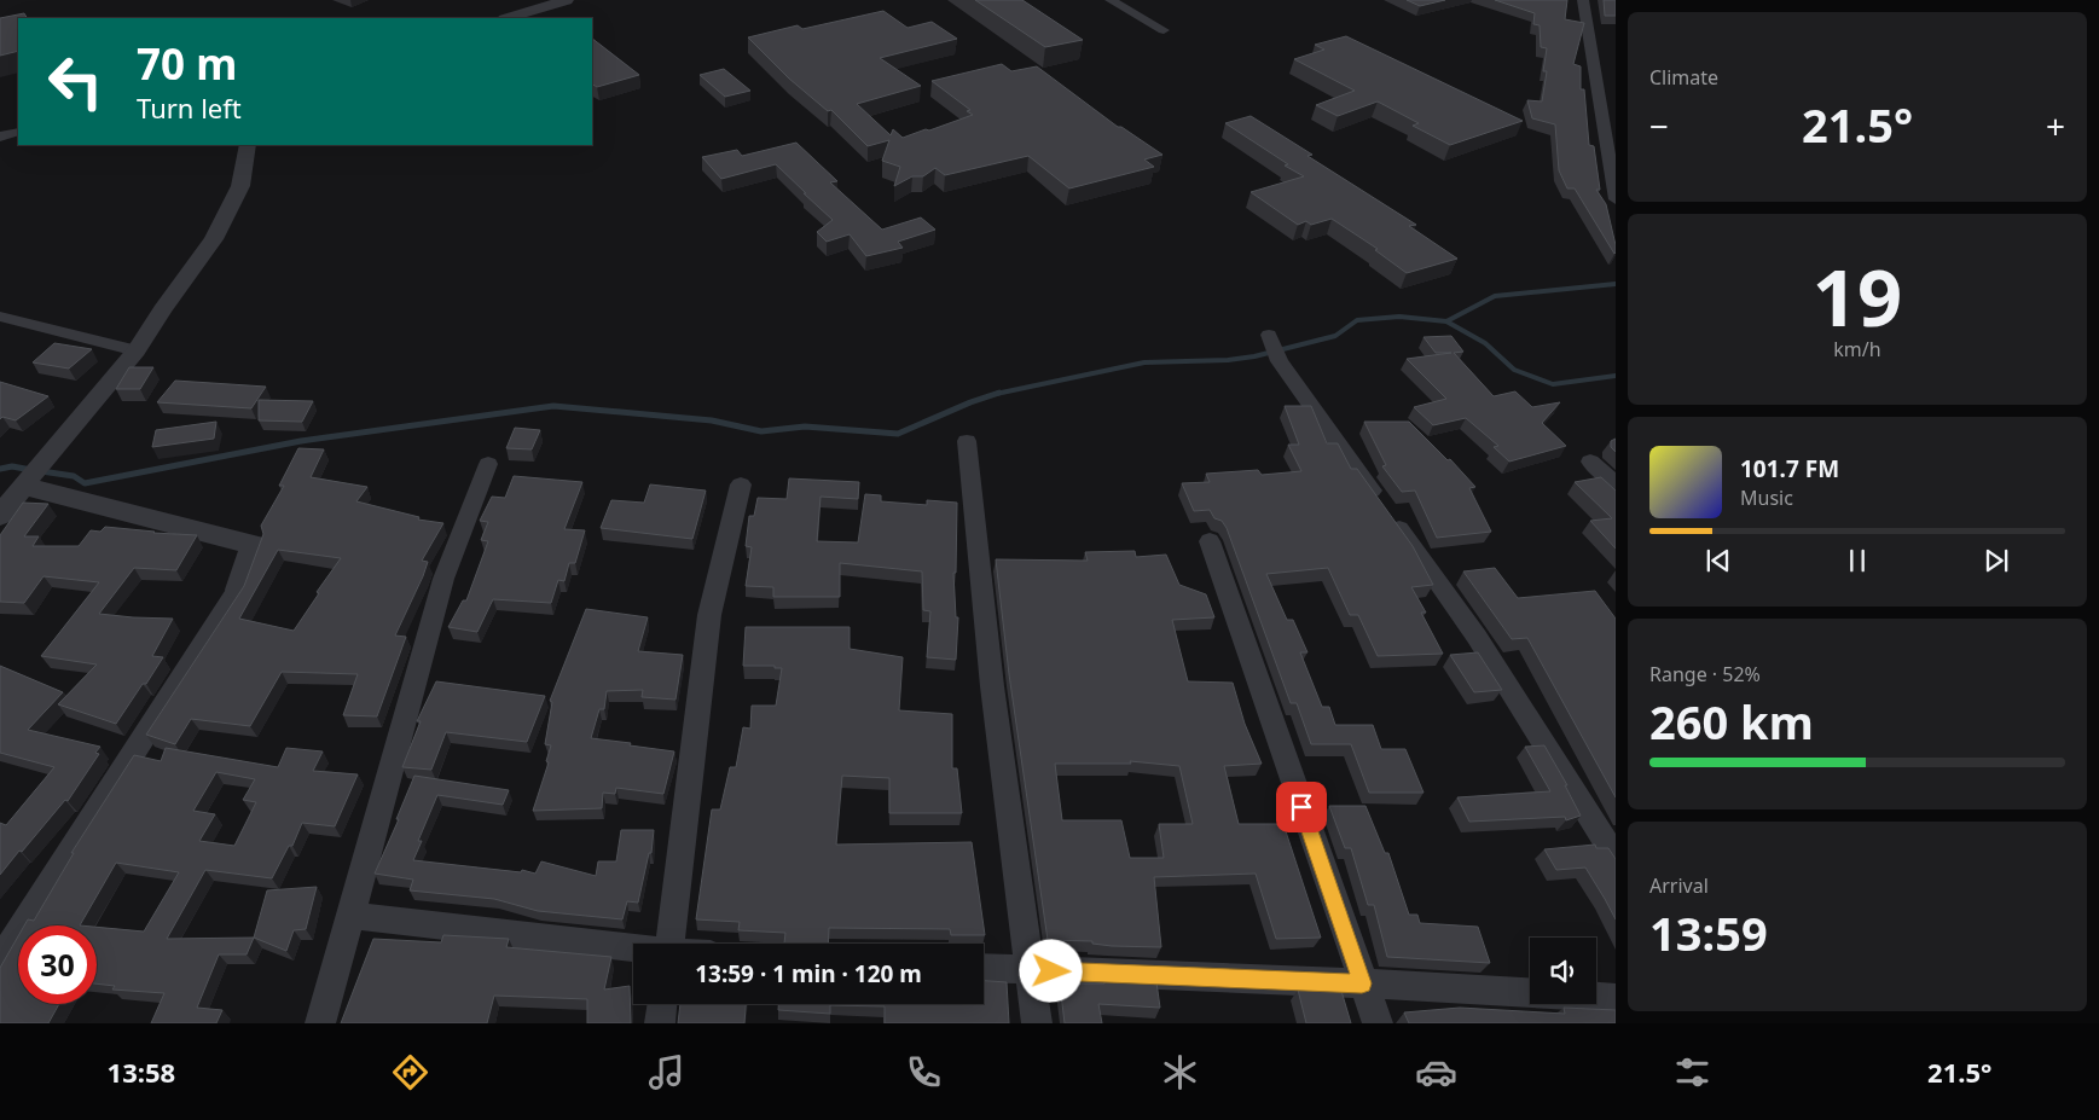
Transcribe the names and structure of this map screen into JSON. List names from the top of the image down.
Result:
{
  "page": {
    "tile": [
      "Climate",
      ["19", "km/h"],
      ["Range · 52%", "260 km"],
      ["Arrival", "13:59"]
    ],
    "turn": ["70 m", "Turn left"],
    "heat": ["−", "21.5°", "+"],
    "song": ["101.7 FM", "Music"],
    "limit": "30",
    "trip": "13:59 · 1 min · 120 m",
    "tabs": ["13:58", "21.5°"]
  }
}
